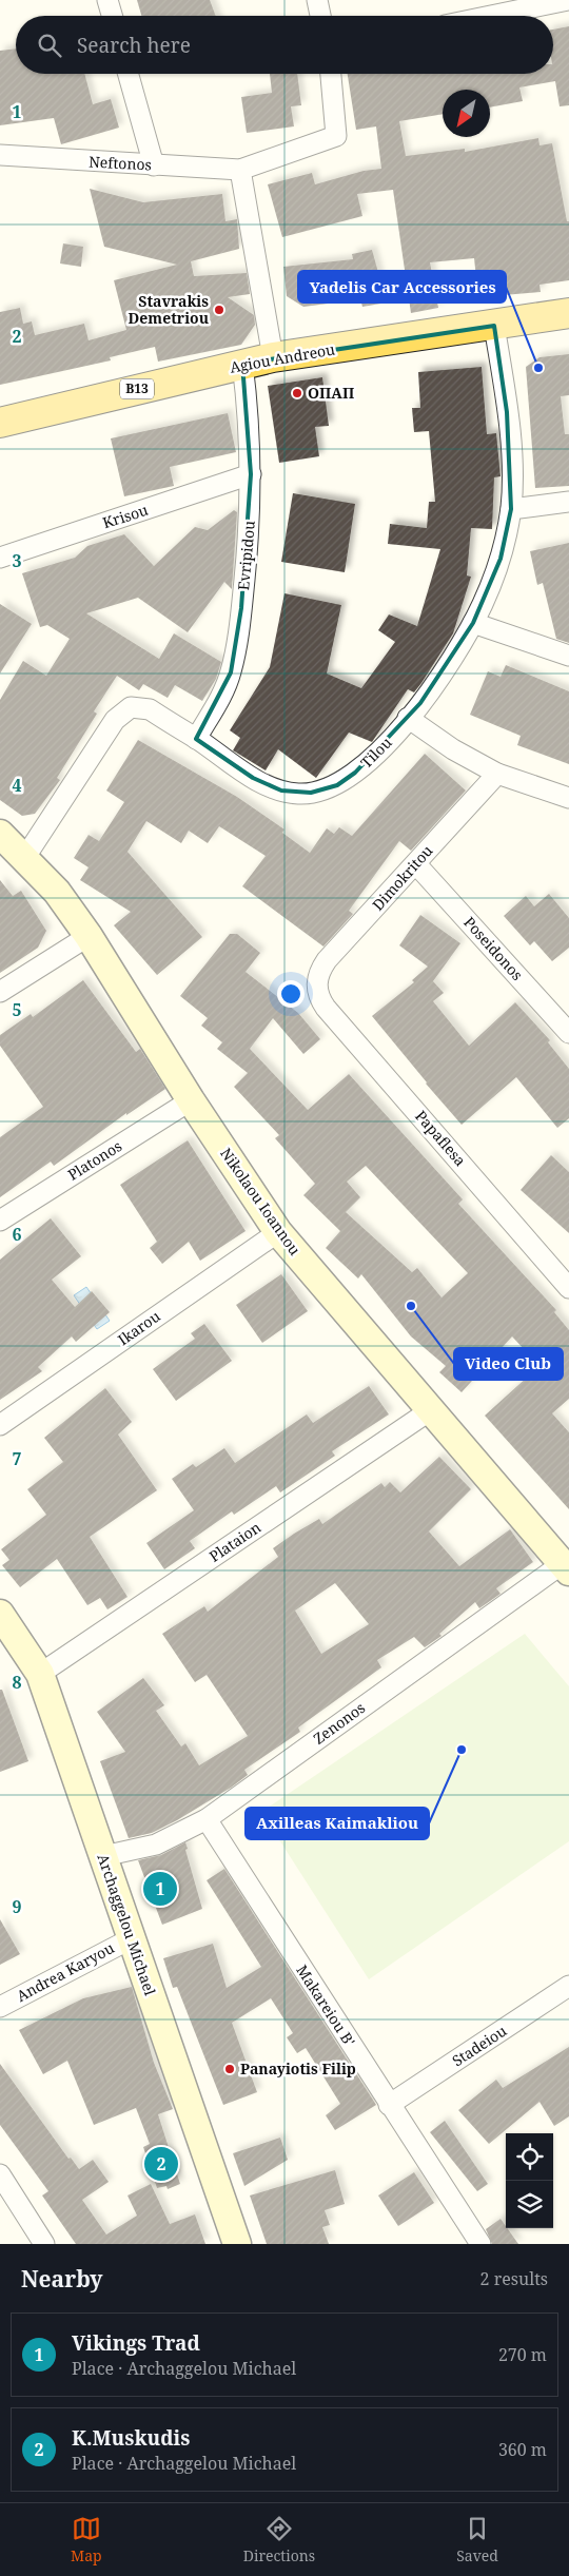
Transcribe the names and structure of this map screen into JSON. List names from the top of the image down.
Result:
{
  "streets": {
    "main road": ["Agiou Andreou", "B13"],
    "street": [
      "Neftonos",
      "Krisou",
      "Evripidou",
      "Tilou",
      "Dimokritou",
      "Poseidonos",
      "Papaflesa",
      "Platonos",
      "Nikolaou Ioannou",
      "Ikarou",
      "Plataion",
      "Zenonos",
      "Archaggelou Michael",
      "Andrea Karyou",
      "Makareiou B'",
      "Stadeiou"
    ]
  },
  "crossings": [
    ["Agiou Andreou", "Evripidou"],
    ["Agiou Andreou", "Tilou"],
    ["Krisou", "Evripidou"],
    ["Evripidou", "Tilou"],
    ["Tilou", "Nikolaou Ioannou"],
    ["Dimokritou", "Poseidonos"],
    ["Dimokritou", "Papaflesa"],
    ["Platonos", "Nikolaou Ioannou"],
    ["Nikolaou Ioannou", "Ikarou"],
    ["Nikolaou Ioannou", "Plataion"],
    ["Nikolaou Ioannou", "Zenonos"],
    ["Plataion", "Archaggelou Michael"],
    ["Zenonos", "Archaggelou Michael"],
    ["Zenonos", "Makareiou B'"],
    ["Archaggelou Michael", "Andrea Karyou"],
    ["Makareiou B'", "Stadeiou"]
  ],
  "places": [
    "Stavrakis Demetriou",
    "Yadelis Car Accessories",
    "ΟΠΑΠ",
    "Video Club",
    "Axilleas Kaimakliou",
    "Panayiotis Filip"
  ],
  "north": "bottom left",
  "page": {
    "search": "Search here",
    "pins": ["1", "2"],
    "heading": ["Nearby", "2 results"],
    "list": [
      {
        "mark": "1",
        "name": "Vikings Trad",
        "note": "Place · Archaggelou Michael",
        "value": "270 m"
      },
      {
        "mark": "2",
        "name": "K.Muskudis",
        "note": "Place · Archaggelou Michael",
        "value": "360 m"
      }
    ],
    "nav": ["Map", "Directions", "Saved"]
  },
  "grid": {
    "rows": [
      "1",
      "2",
      "3",
      "4",
      "5",
      "6",
      "7",
      "8",
      "9"
    ]
  }
}
